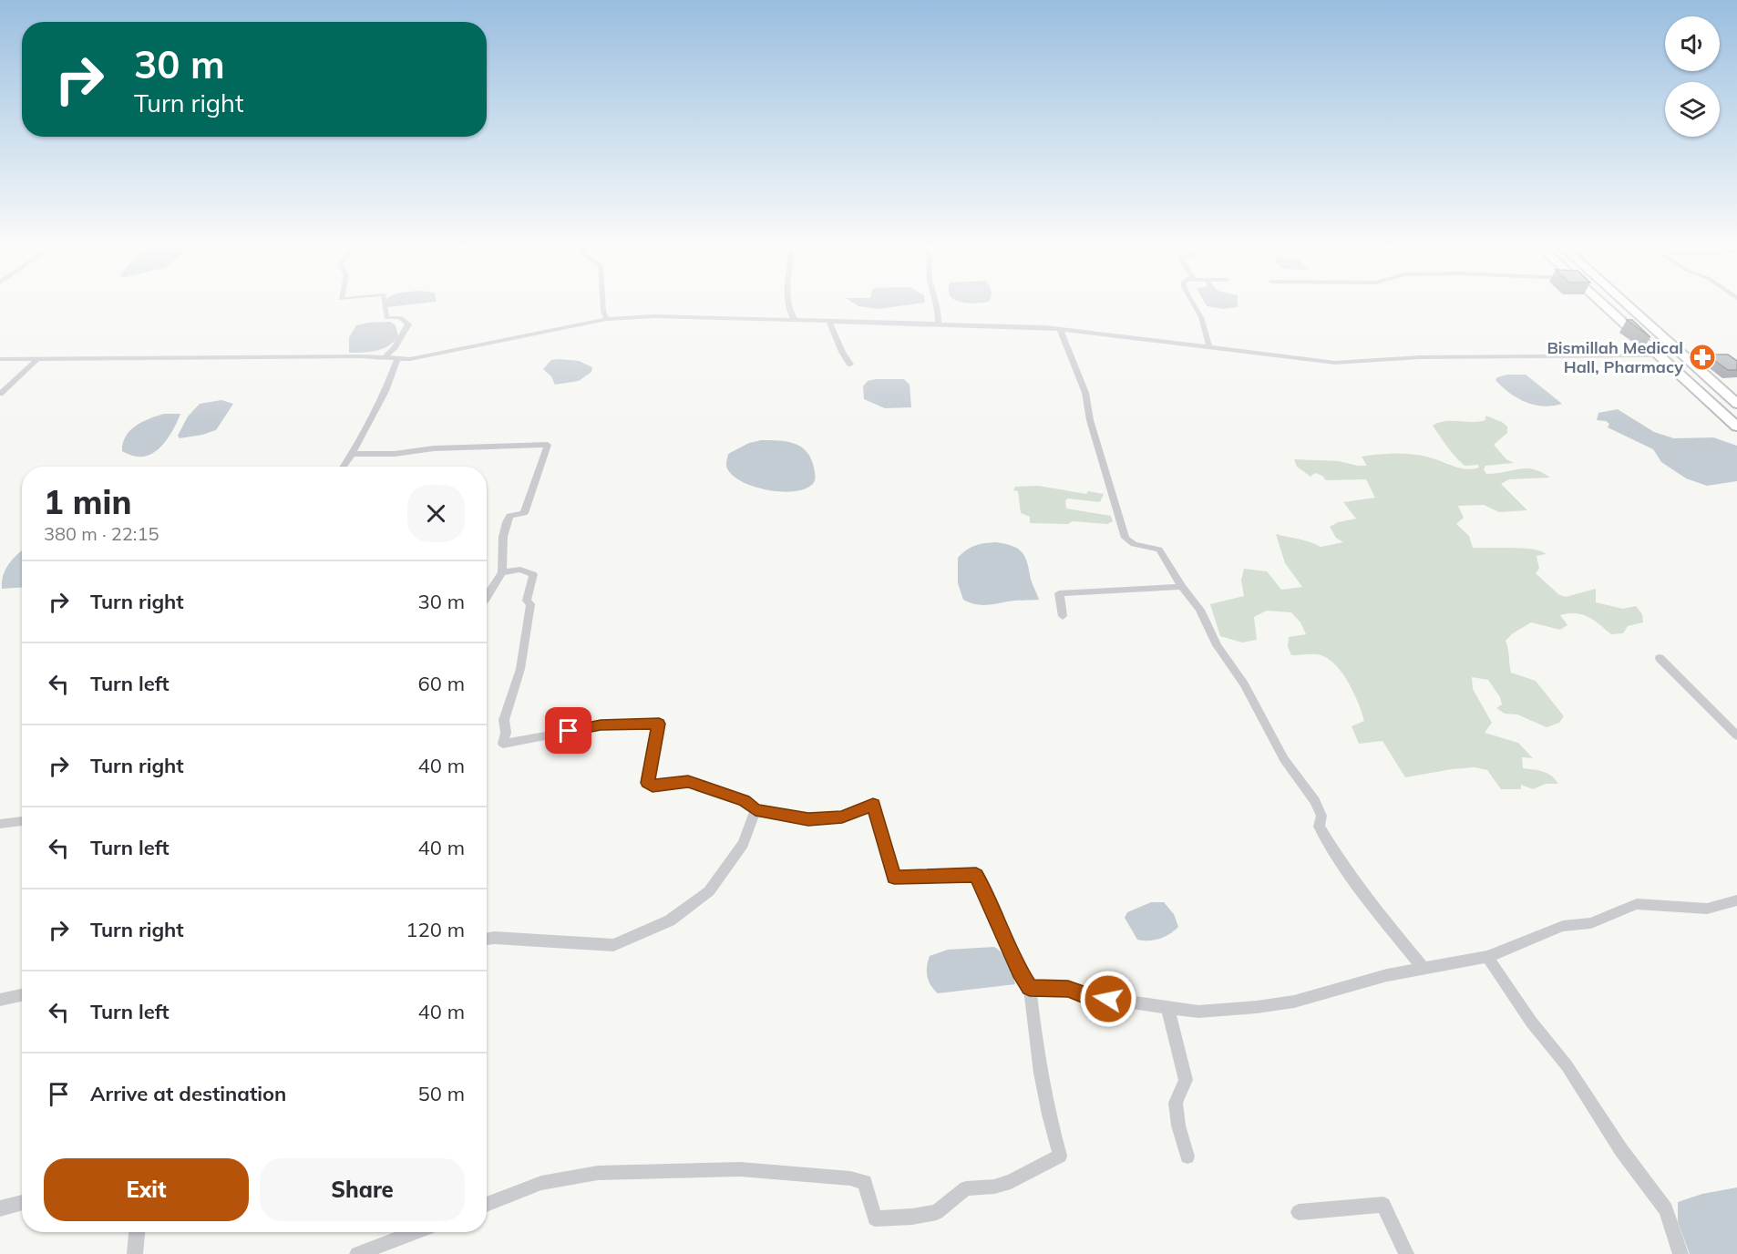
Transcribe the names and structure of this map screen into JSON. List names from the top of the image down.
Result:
{
  "places": {
    "pharmacy": ["Bismillah Medical Hall, Pharmacy"]
  },
  "page": {
    "turn": ["30 m", "Turn right"],
    "heading": ["1 min", "380 m · 22:15"],
    "list": [
      {
        "name": "Turn right",
        "value": "30 m"
      },
      {
        "name": "Turn left",
        "value": "60 m"
      },
      {
        "name": "Turn right",
        "value": "40 m"
      },
      {
        "name": "Turn left",
        "value": "40 m"
      },
      {
        "name": "Turn right",
        "value": "120 m"
      },
      {
        "name": "Turn left",
        "value": "40 m"
      },
      {
        "name": "Arrive at destination",
        "value": "50 m"
      }
    ],
    "buttons": ["Exit", "Share"]
  }
}
